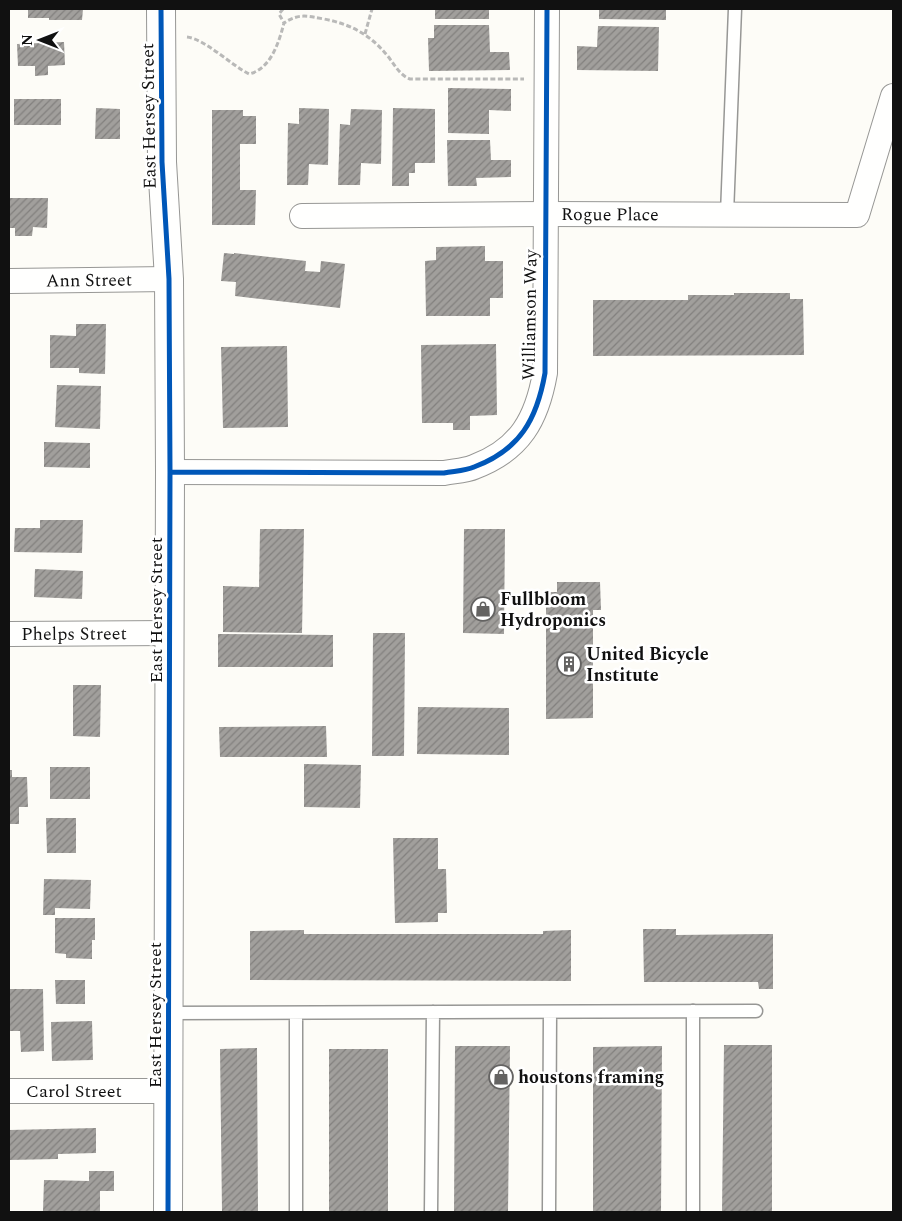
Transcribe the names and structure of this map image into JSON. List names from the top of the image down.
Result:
{
  "streets": {
    "street": [
      "East Hersey Street",
      "Rogue Place",
      "Ann Street",
      "Williamson Way",
      "Phelps Street",
      "Carol Street"
    ]
  },
  "crossings": [
    ["East Hersey Street", "Ann Street"],
    ["East Hersey Street", "Williamson Way"],
    ["East Hersey Street", "Phelps Street"],
    ["East Hersey Street", "Carol Street"],
    ["Rogue Place", "Williamson Way"]
  ],
  "places": {
    "shop": ["Fullbloom Hydroponics", "houstons framing"],
    "building": ["United Bicycle Institute"]
  },
  "north": "left"
}
